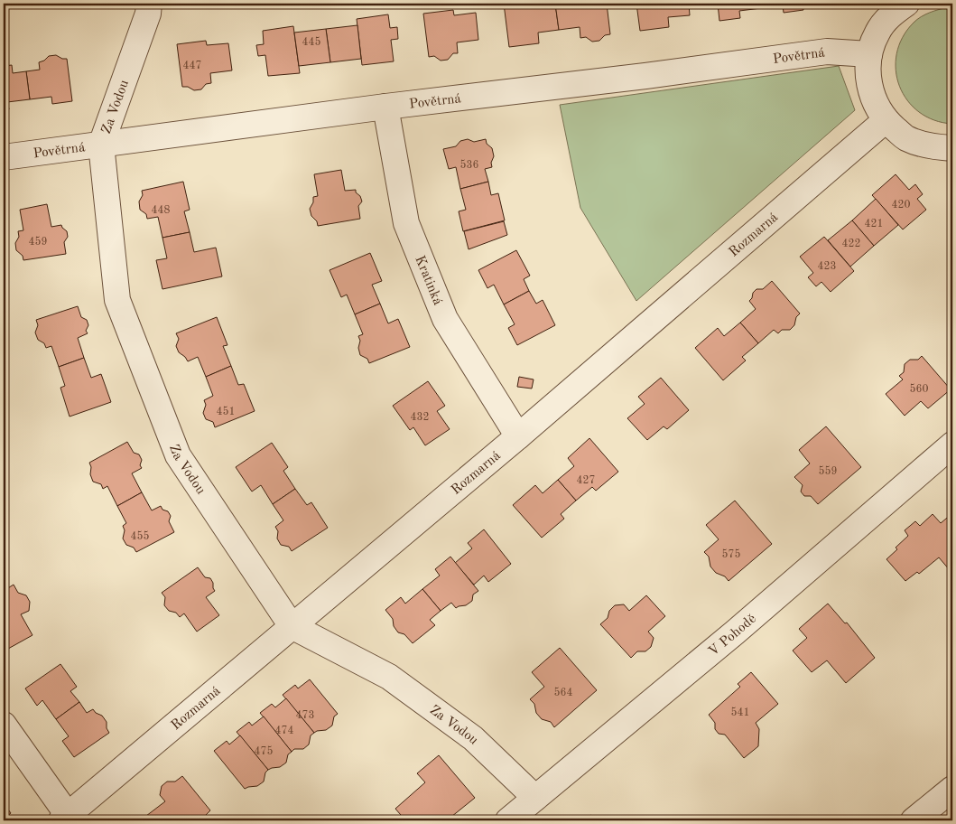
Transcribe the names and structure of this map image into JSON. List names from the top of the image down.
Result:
{
  "streets": {
    "street": [
      "Povětrná",
      "Za Vodou",
      "Rozmarná",
      "Kratinká",
      "V Pohodě"
    ]
  },
  "crossings": [
    ["Povětrná", "Za Vodou"],
    ["Povětrná", "Kratinká"],
    ["Za Vodou", "Rozmarná"],
    ["Za Vodou", "V Pohodě"],
    ["Rozmarná", "Kratinká"]
  ],
  "house_numbers": [
    "445",
    "447",
    "536",
    "420",
    "448",
    "421",
    "459",
    "422",
    "423",
    "560",
    "451",
    "432",
    "559",
    "427",
    "455",
    "575",
    "564",
    "541",
    "473",
    "474",
    "475"
  ]
}
